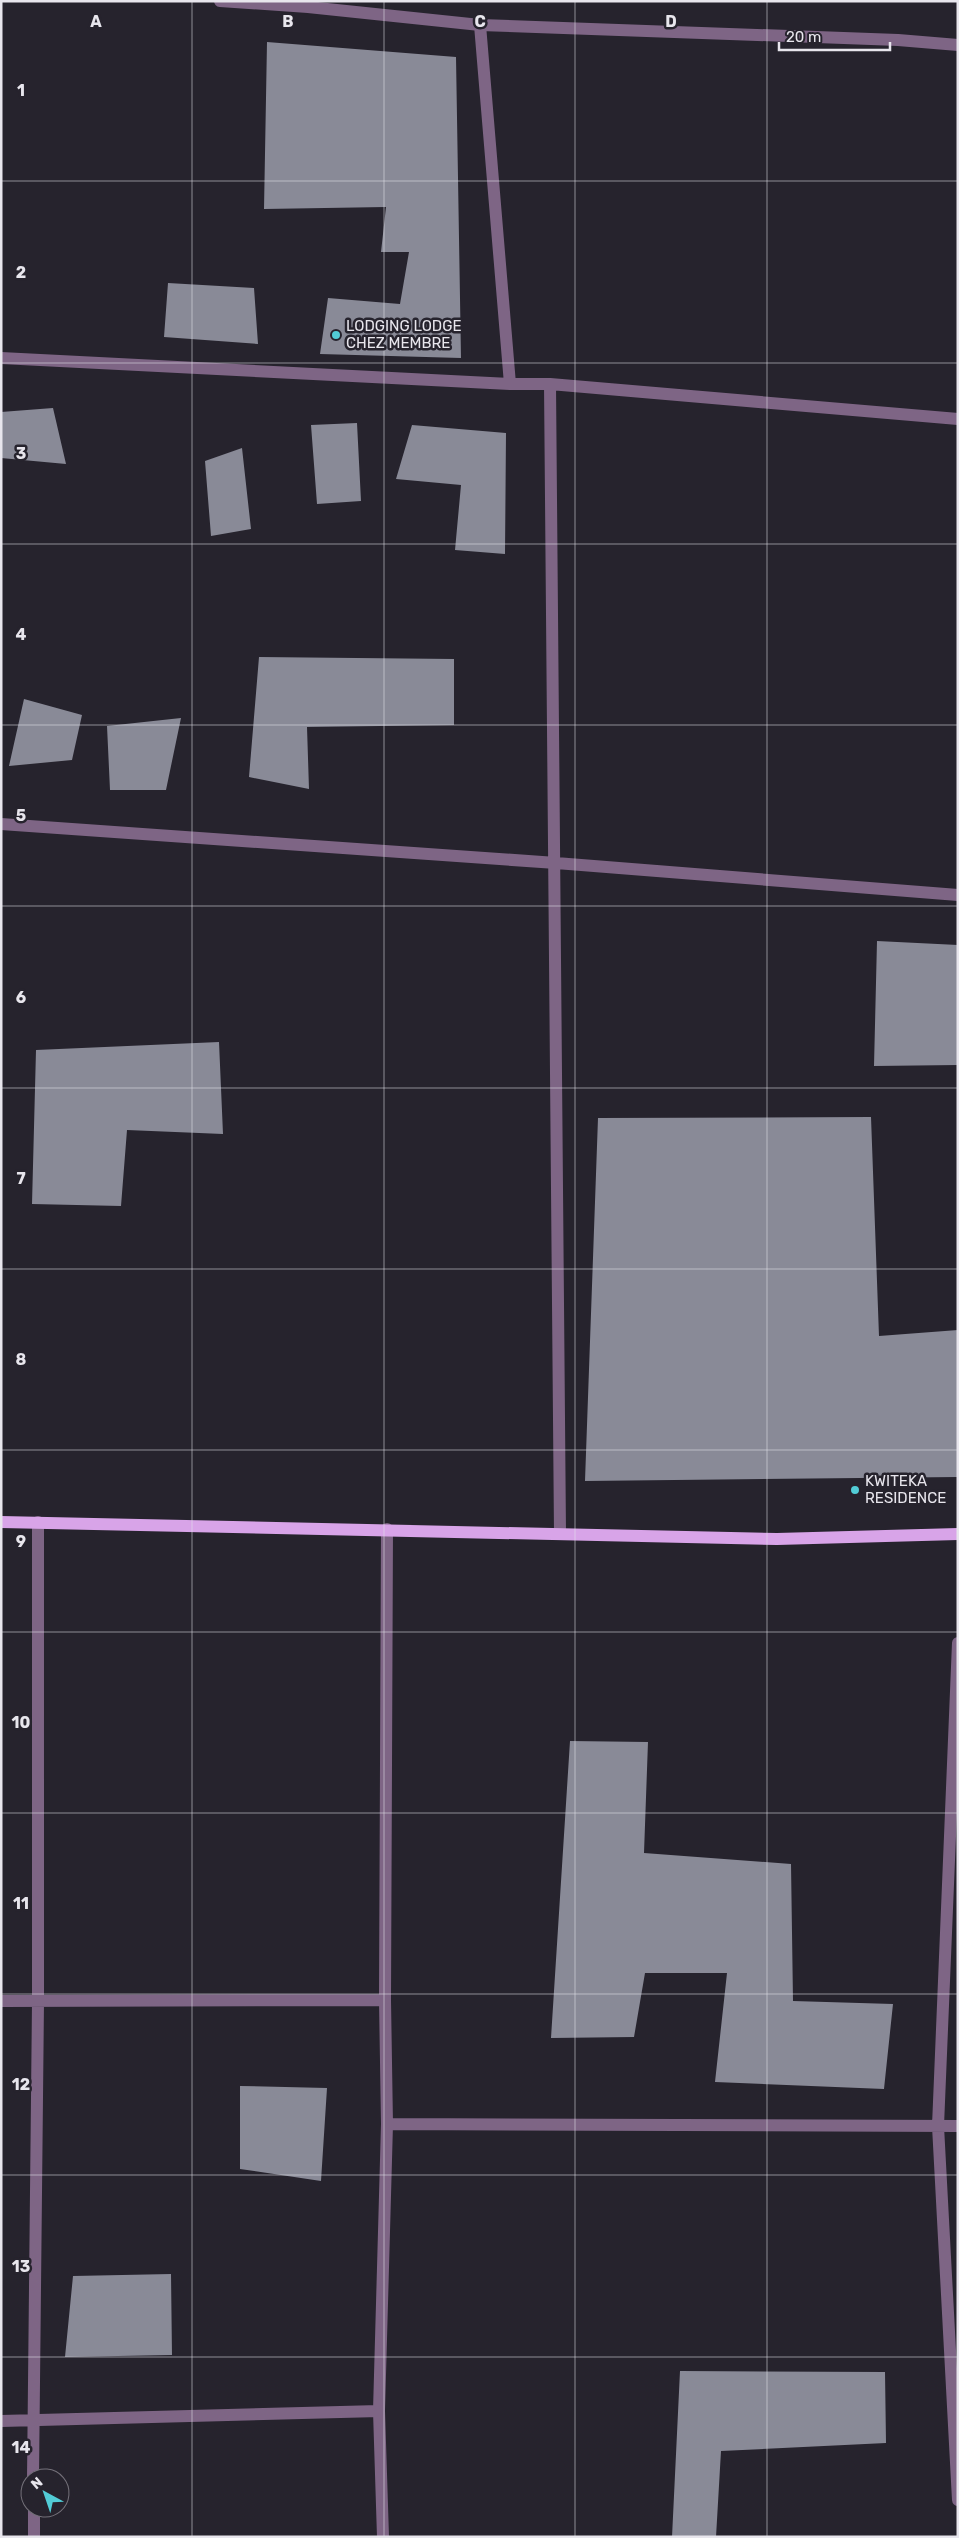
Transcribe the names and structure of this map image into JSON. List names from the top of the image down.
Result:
{
  "places": ["LODGING LODGE CHEZ MEMBRE", "KWITEKA RESIDENCE"],
  "scale_bar": "20 m",
  "north": "top left",
  "grid": {
    "columns": [
      "A",
      "B",
      "C",
      "D"
    ],
    "rows": [
      "1",
      "2",
      "3",
      "4",
      "5",
      "6",
      "7",
      "8",
      "9",
      "10",
      "11",
      "12",
      "13",
      "14"
    ]
  }
}
